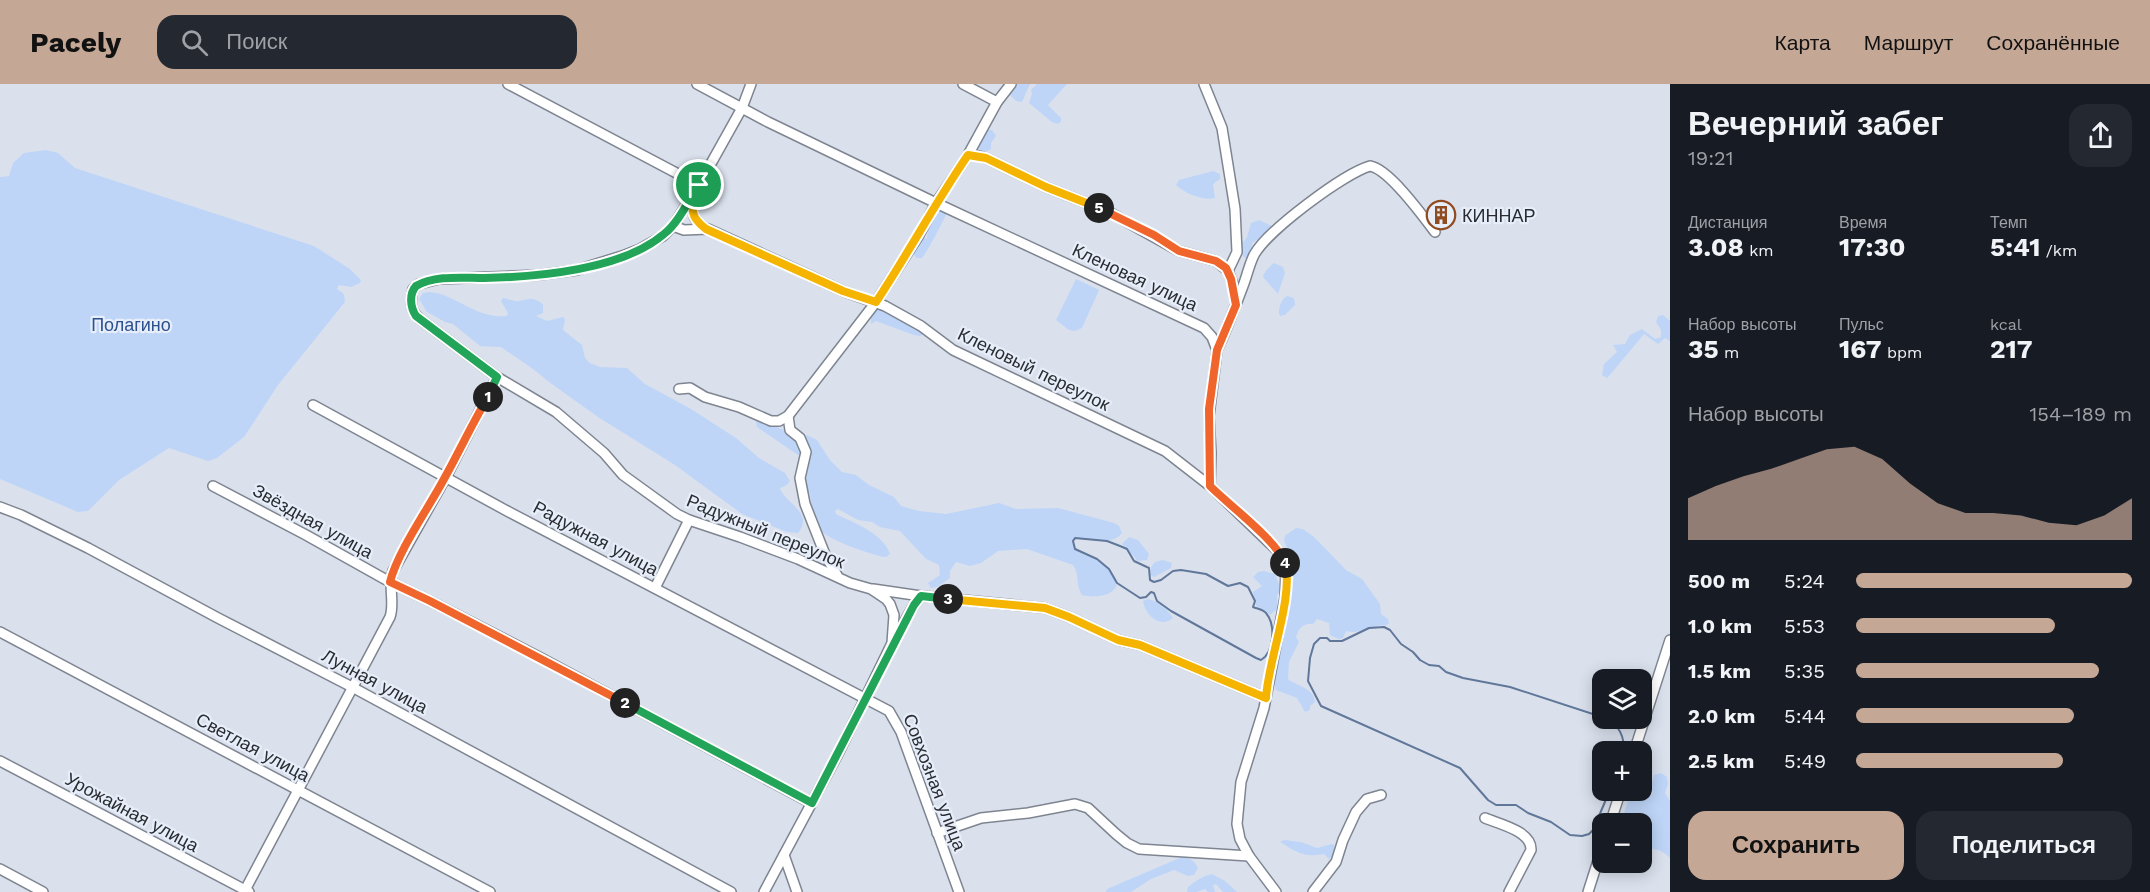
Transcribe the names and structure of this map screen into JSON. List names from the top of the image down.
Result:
{
  "streets": {
    "street": [
      "Кленовая улица",
      "Кленовый переулок",
      "Звёздная улица",
      "Радужный переулок",
      "Радужная улица",
      "Лунная улица",
      "Светлая улица",
      "Совхозная улица",
      "Урожайная улица"
    ]
  },
  "crossings": [
    ["Кленовый переулок", "Радужный переулок"],
    ["Звёздная улица", "Радужный переулок"],
    ["Радужный переулок", "Радужная улица"],
    ["Радужный переулок", "Совхозная улица"],
    ["Радужная улица", "Совхозная улица"]
  ],
  "parks": ["Полагино"],
  "places": {
    "building": ["КИННАР"]
  },
  "page": {
    "header": "Pacely",
    "search": "Поиск",
    "nav": ["Карта", "Маршрут", "Сохранённые"],
    "heading": ["Вечерний забег", "19:21"],
    "stats": [
      ["Дистанция", "3.08 km"],
      ["Время", "17:30"],
      ["Темп", "5:41 /km"],
      ["Набор высоты", "35 m"],
      ["Пульс", "167 bpm"],
      ["kcal", "217"]
    ],
    "pins": [
      "5",
      "1",
      "4",
      "3",
      "2"
    ],
    "chart": ["Набор высоты", "154–189 m"],
    "list": [
      {
        "name": "500 m",
        "note": "5:24"
      },
      {
        "name": "1.0 km",
        "note": "5:53"
      },
      {
        "name": "1.5 km",
        "note": "5:35"
      },
      {
        "name": "2.0 km",
        "note": "5:44"
      },
      {
        "name": "2.5 km",
        "note": "5:49"
      }
    ],
    "map_buttons": ["+", "−"],
    "buttons": ["Сохранить", "Поделиться"]
  }
}
